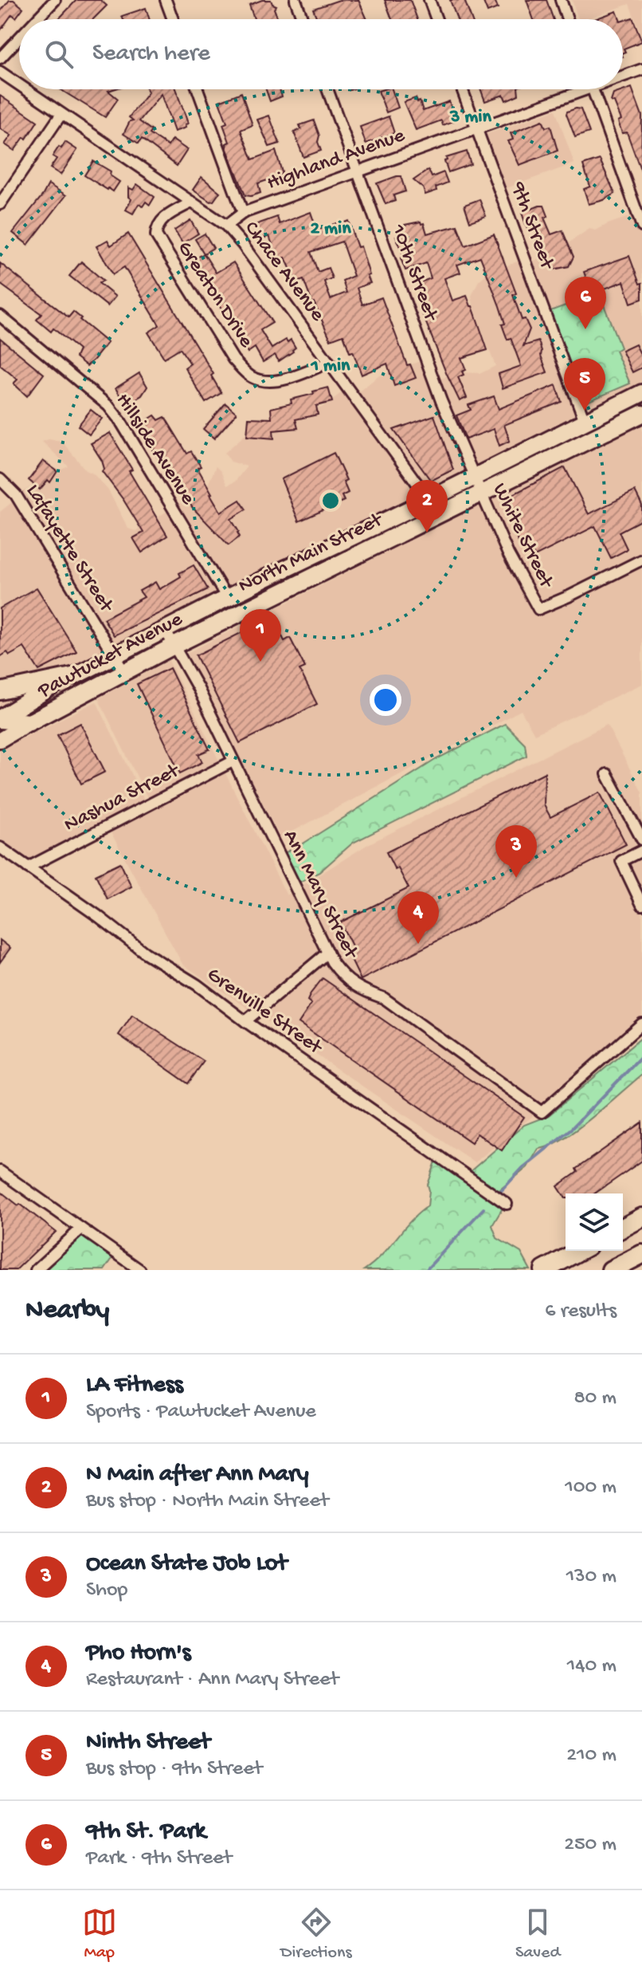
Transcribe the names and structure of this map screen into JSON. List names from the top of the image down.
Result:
{
  "streets": {
    "main road": ["North Main Street", "Pawtucket Avenue"],
    "street": [
      "Highland Avenue",
      "9th Street",
      "Chace Avenue",
      "10th Street",
      "Greaton Drive",
      "Hillside Avenue",
      "White Street",
      "Lafayette Street",
      "Nashua Street",
      "Ann Mary Street",
      "Grenville Street"
    ]
  },
  "crossings": [
    ["Highland Avenue", "9th Street"],
    ["Highland Avenue", "Chace Avenue"],
    ["Highland Avenue", "10th Street"],
    ["9th Street", "North Main Street"],
    ["Chace Avenue", "Greaton Drive"],
    ["Chace Avenue", "North Main Street"],
    ["10th Street", "White Street"],
    ["10th Street", "North Main Street"],
    ["Hillside Avenue", "North Main Street"],
    ["Hillside Avenue", "Pawtucket Avenue"],
    ["White Street", "North Main Street"],
    ["Lafayette Street", "Pawtucket Avenue"],
    ["North Main Street", "Pawtucket Avenue"],
    ["Pawtucket Avenue", "Ann Mary Street"],
    ["Nashua Street", "Ann Mary Street"],
    ["Nashua Street", "Grenville Street"]
  ],
  "page": {
    "search": "Search here",
    "pins": [
      "6",
      "5",
      "2",
      "1",
      "3",
      "4"
    ],
    "heading": ["Nearby", "6 results"],
    "list": [
      {
        "mark": "1",
        "name": "LA Fitness",
        "note": "Sports · Pawtucket Avenue",
        "value": "80 m"
      },
      {
        "mark": "2",
        "name": "N Main after Ann Mary",
        "note": "Bus stop · North Main Street",
        "value": "100 m"
      },
      {
        "mark": "3",
        "name": "Ocean State Job Lot",
        "note": "Shop",
        "value": "130 m"
      },
      {
        "mark": "4",
        "name": "Pho Horn's",
        "note": "Restaurant · Ann Mary Street",
        "value": "140 m"
      },
      {
        "mark": "5",
        "name": "Ninth Street",
        "note": "Bus stop · 9th Street",
        "value": "210 m"
      },
      {
        "mark": "6",
        "name": "9th St. Park",
        "note": "Park · 9th Street",
        "value": "250 m"
      }
    ],
    "nav": ["Map", "Directions", "Saved"]
  },
  "rings": ["3 min", "2 min", "1 min"]
}
